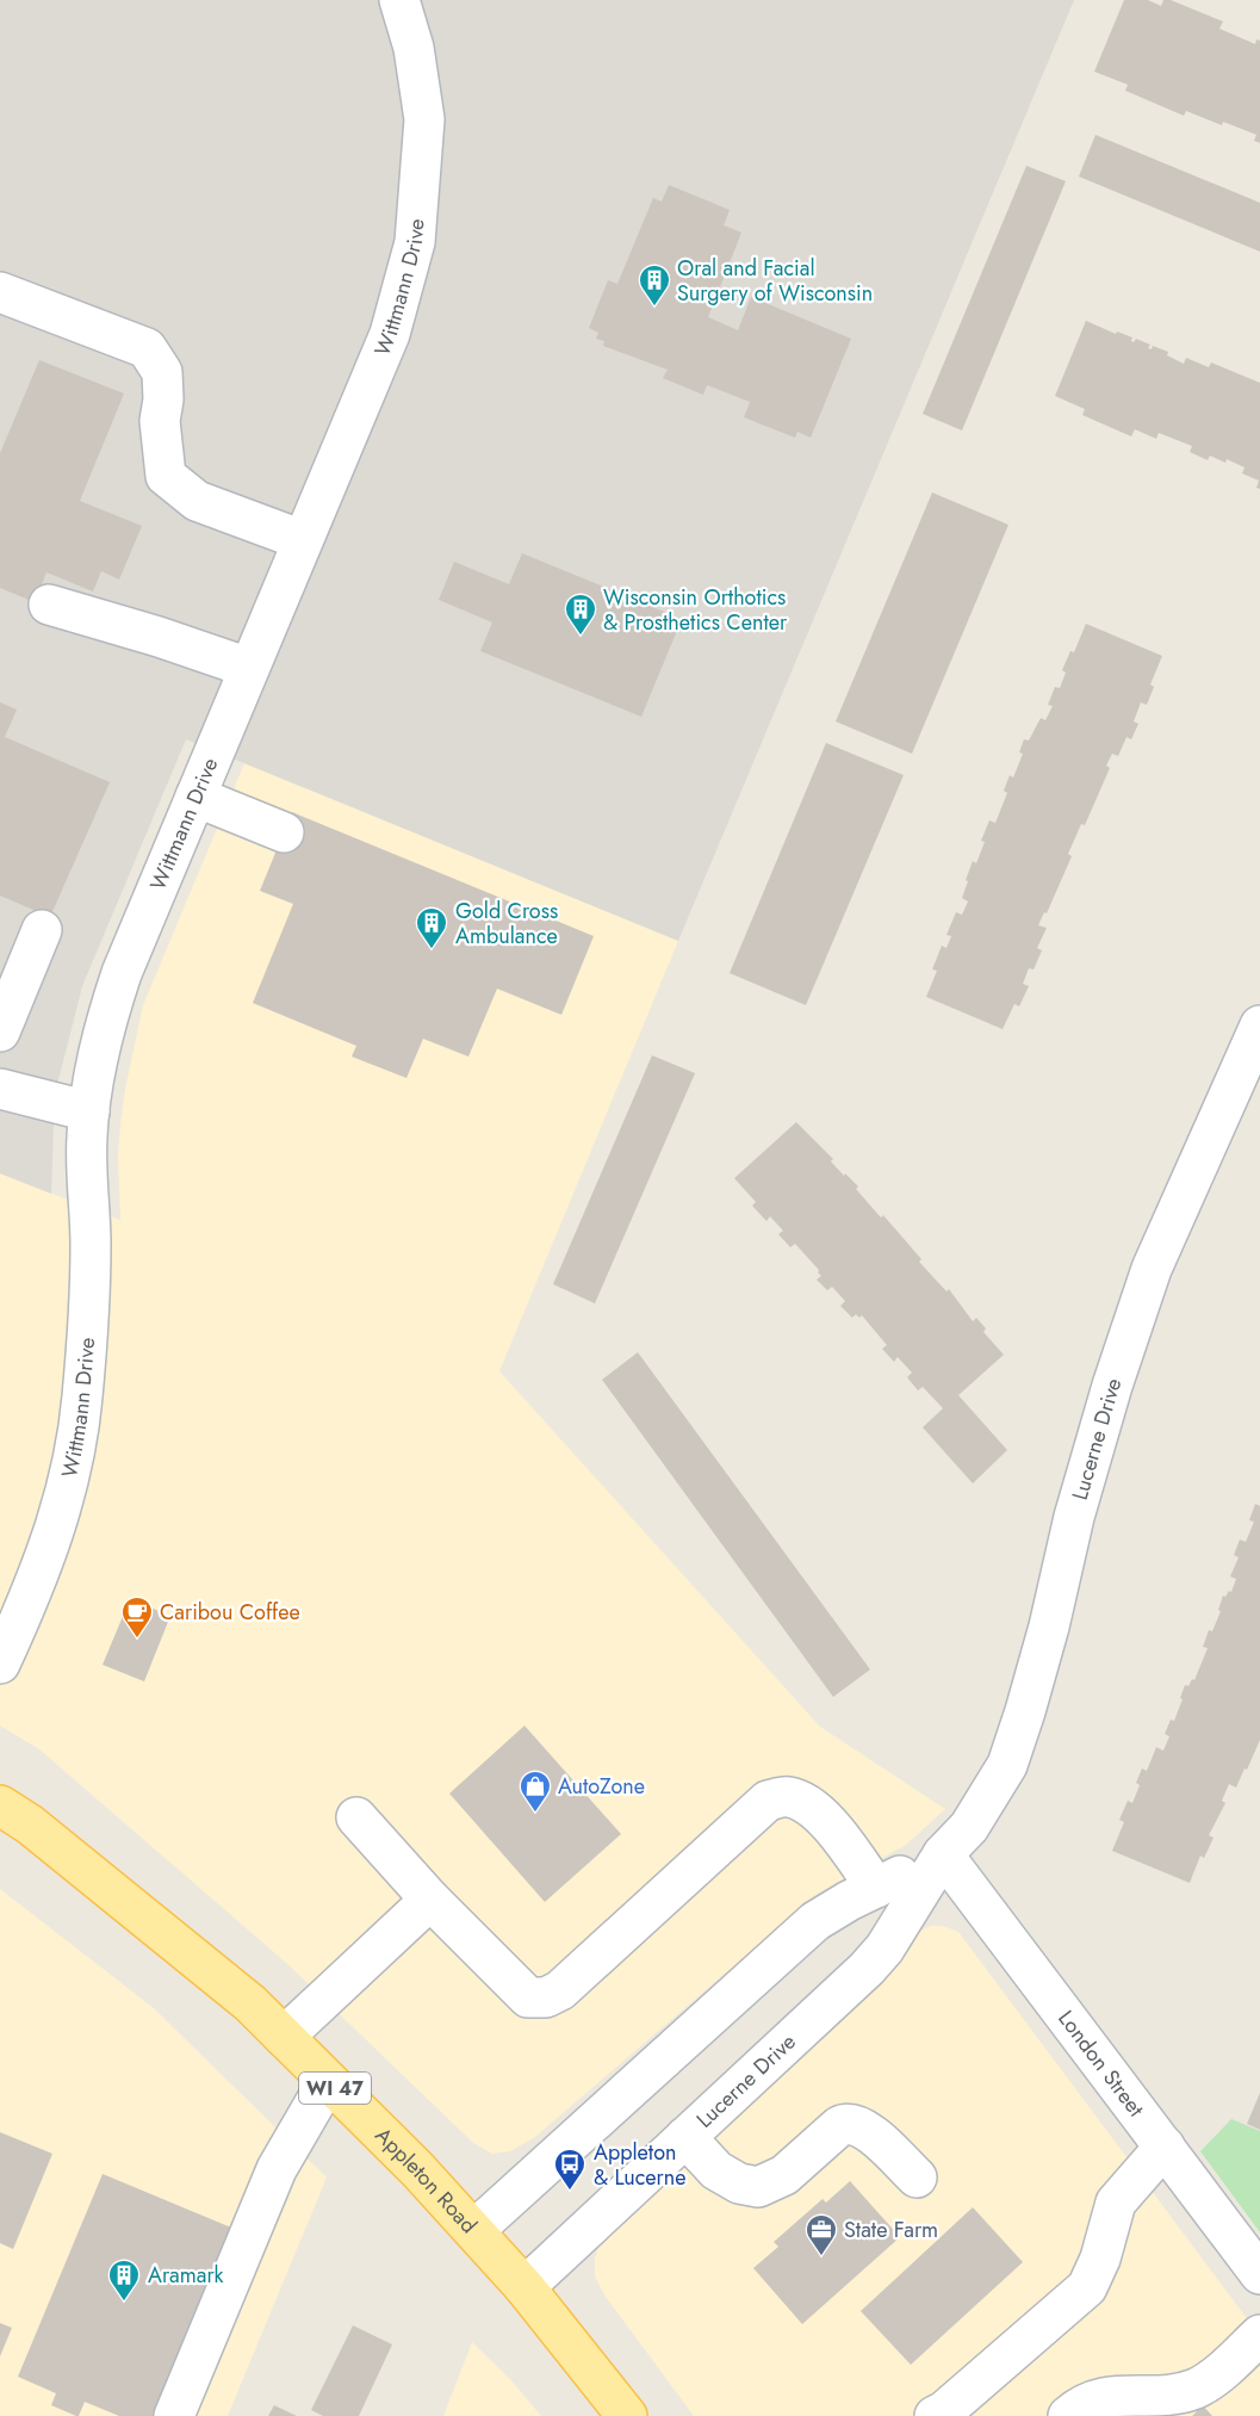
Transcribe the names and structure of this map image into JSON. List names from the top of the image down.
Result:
{
  "streets": {
    "main road": ["WI 47", "Appleton Road"],
    "street": ["Wittmann Drive", "Lucerne Drive", "London Street"]
  },
  "crossings": [
    ["Lucerne Drive", "London Street"],
    ["Lucerne Drive", "Appleton Road"]
  ],
  "places": {
    "building": [
      "Oral and Facial Surgery of Wisconsin",
      "Wisconsin Orthotics & Prosthetics Center",
      "Gold Cross Ambulance",
      "Aramark"
    ],
    "cafe": ["Caribou Coffee"],
    "shop": ["AutoZone"],
    "bus stop": ["Appleton & Lucerne"],
    "office": ["State Farm"]
  }
}
